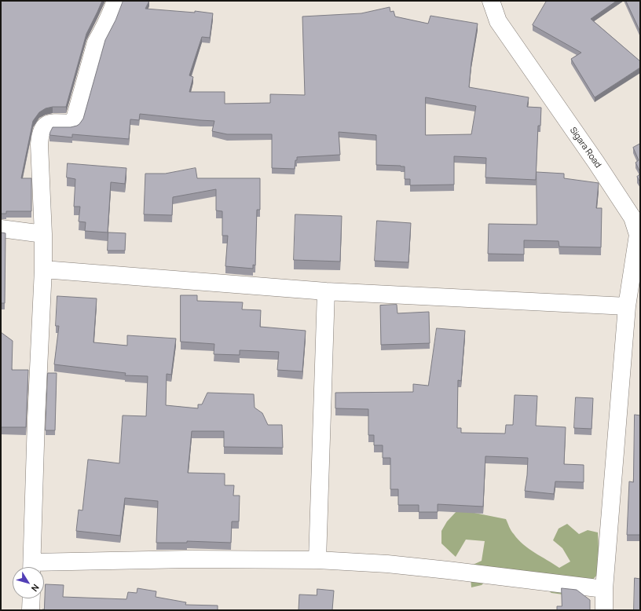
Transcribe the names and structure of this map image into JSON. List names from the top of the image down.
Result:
{
  "streets": {
    "street": ["Sigara Road"]
  },
  "north": "bottom right"
}
